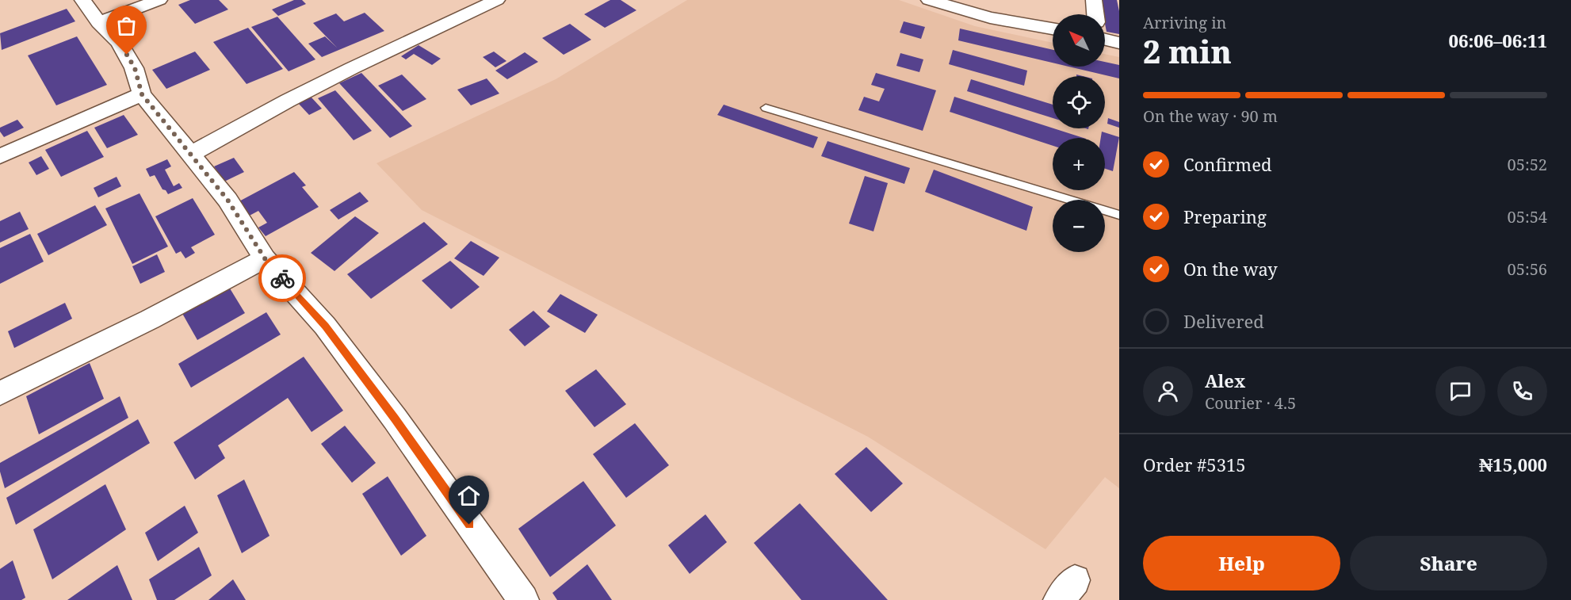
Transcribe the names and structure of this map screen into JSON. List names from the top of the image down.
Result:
{
  "north": "top left",
  "page": {
    "heading": ["2 min", "Arriving in", "06:06–06:11"],
    "panel": [
      "Alex",
      "Courier · 4.5",
      "Order #5315",
      "₦15,000"
    ],
    "map_buttons": ["+", "−"],
    "bar": "On the way · 90 m",
    "list": [
      ["Confirmed", "05:52"],
      ["Preparing", "05:54"],
      ["On the way", "05:56"],
      "Delivered"
    ],
    "buttons": ["Help", "Share"]
  }
}
